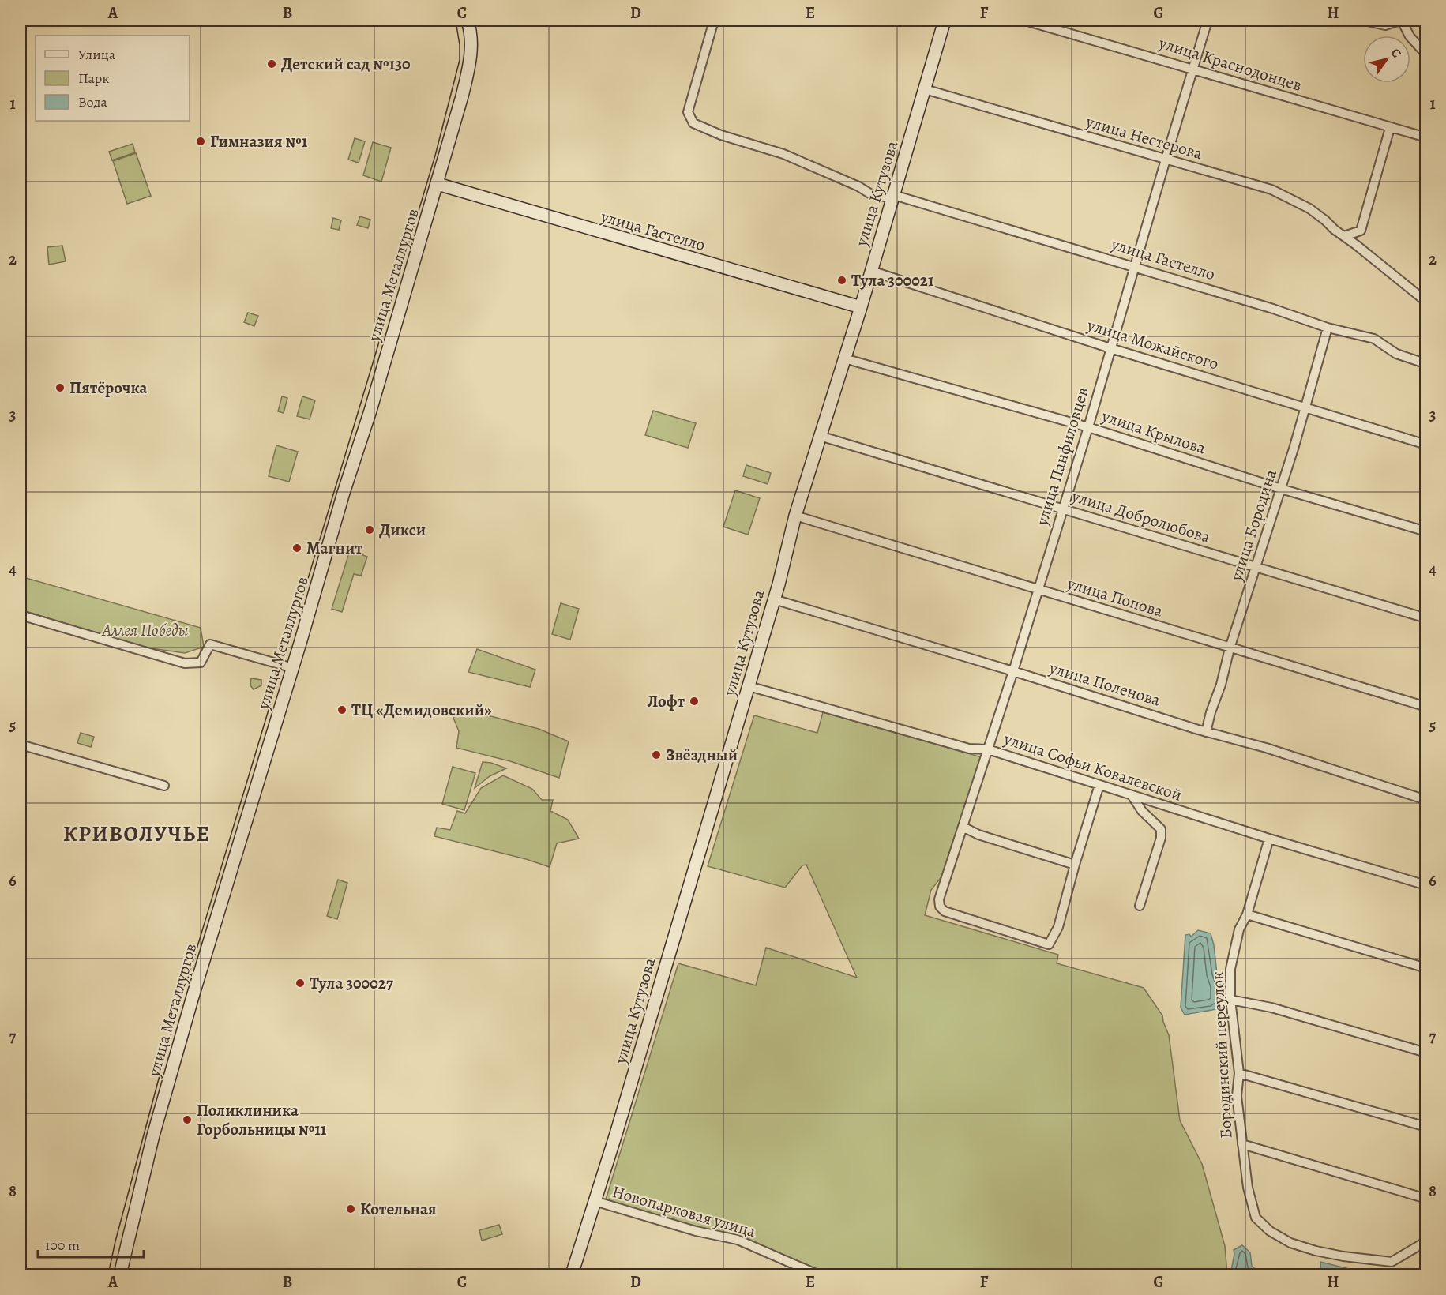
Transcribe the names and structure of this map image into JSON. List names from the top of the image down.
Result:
{
  "streets": {
    "main road": ["улица Кутузова", "улица Гастелло", "улица Металлургов"],
    "street": [
      "улица Краснодонцев",
      "улица Нестерова",
      "улица Можайского",
      "улица Крылова",
      "улица Панфиловцев",
      "улица Добролюбова",
      "улица Бородина",
      "улица Попова",
      "улица Поленова",
      "улица Софьи Ковалевской",
      "Бородинский переулок",
      "Новопарковая улица"
    ]
  },
  "crossings": [
    ["улица Краснодонцев", "улица Панфиловцев"],
    ["улица Нестерова", "улица Кутузова"],
    ["улица Нестерова", "улица Панфиловцев"],
    ["улица Кутузова", "улица Гастелло"],
    ["улица Кутузова", "улица Можайского"],
    ["улица Кутузова", "улица Крылова"],
    ["улица Кутузова", "улица Добролюбова"],
    ["улица Кутузова", "улица Попова"],
    ["улица Кутузова", "улица Поленова"],
    ["улица Кутузова", "улица Софьи Ковалевской"],
    ["улица Кутузова", "Новопарковая улица"],
    ["улица Гастелло", "улица Металлургов"],
    ["улица Гастелло", "улица Панфиловцев"],
    ["улица Гастелло", "улица Бородина"],
    ["улица Можайского", "улица Панфиловцев"],
    ["улица Можайского", "улица Бородина"],
    ["улица Крылова", "улица Панфиловцев"],
    ["улица Крылова", "улица Бородина"],
    ["улица Панфиловцев", "улица Добролюбова"],
    ["улица Панфиловцев", "улица Попова"],
    ["улица Панфиловцев", "улица Поленова"],
    ["улица Панфиловцев", "улица Софьи Ковалевской"],
    ["улица Добролюбова", "улица Бородина"],
    ["улица Бородина", "улица Попова"],
    ["улица Бородина", "улица Поленова"],
    ["улица Софьи Ковалевской", "Бородинский переулок"]
  ],
  "districts": ["КРИВОЛУЧЬЕ"],
  "parks": ["Аллея Победы"],
  "places": [
    "Детский сад №130",
    "Гимназия №1",
    "Тула 300021",
    "Пятёрочка",
    "Дикси",
    "Магнит",
    "Лофт",
    "ТЦ «Демидовский»",
    "Звёздный",
    "Тула 300027",
    "Поликлиника Горбольницы №11",
    "Котельная"
  ],
  "legend": ["Улица", "Парк", "Вода"],
  "scale_bar": "100 m",
  "north": "top right",
  "grid": {
    "columns": [
      "A",
      "B",
      "C",
      "D",
      "E",
      "F",
      "G",
      "H"
    ],
    "rows": [
      "1",
      "2",
      "3",
      "4",
      "5",
      "6",
      "7",
      "8"
    ]
  }
}
